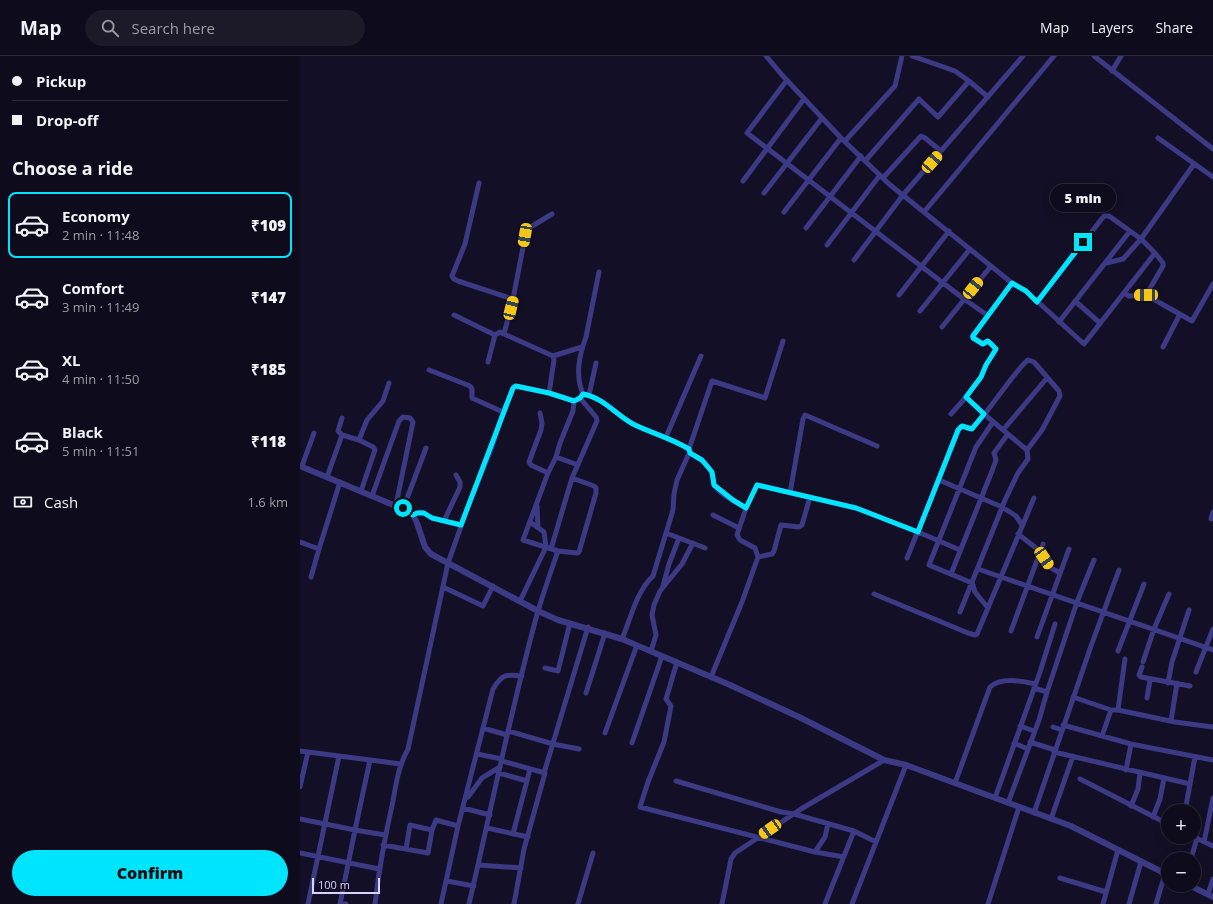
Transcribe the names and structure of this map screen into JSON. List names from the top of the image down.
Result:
{
  "scale_bar": "100 m",
  "page": {
    "header": "Map",
    "search": "Search here",
    "nav": ["Map", "Layers", "Share"],
    "banner": ["Pickup", "Drop-off"],
    "heading": "Choose a ride",
    "bubble": "5 min",
    "list": [
      {
        "name": "Economy",
        "note": "2 min · 11:48",
        "value": "₹109"
      },
      {
        "name": "Comfort",
        "note": "3 min · 11:49",
        "value": "₹147"
      },
      {
        "name": "XL",
        "note": "4 min · 11:50",
        "value": "₹185"
      },
      {
        "name": "Black",
        "note": "5 min · 11:51",
        "value": "₹118"
      }
    ],
    "pay": ["Cash", "1.6 km"],
    "map_buttons": ["+", "−"],
    "buttons": "Confirm",
    "scale": "100 m"
  }
}
